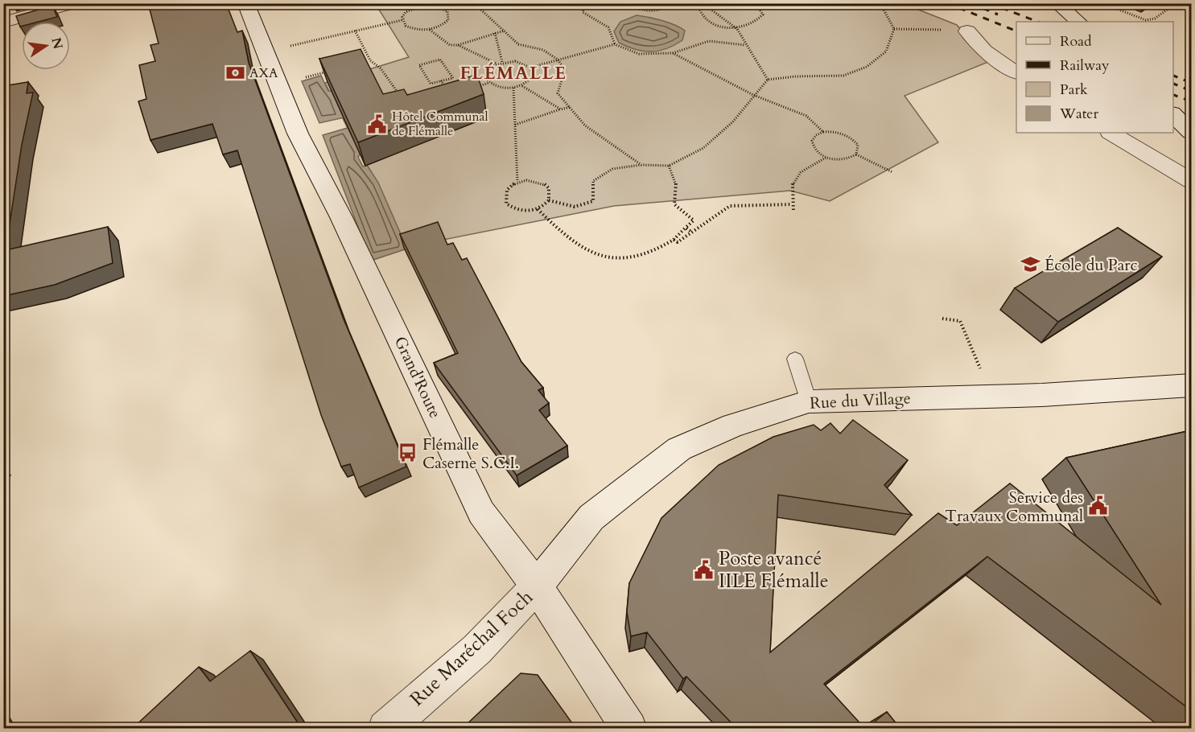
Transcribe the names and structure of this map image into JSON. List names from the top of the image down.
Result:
{
  "streets": {
    "street": ["Grand'Route", "Rue du Village", "Rue Maréchal Foch"]
  },
  "crossings": [
    ["Grand'Route", "Rue du Village"],
    ["Grand'Route", "Rue Maréchal Foch"],
    ["Rue du Village", "Rue Maréchal Foch"]
  ],
  "districts": ["FLÉMALLE"],
  "places": {
    "bank": ["AXA"],
    "public building": ["Hôtel Communal de Flémalle", "Service des Travaux Communal", "Poste avancé IILE Flémalle"],
    "school or university": ["École du Parc"],
    "bus stop": ["Flémalle Caserne S.C.I."]
  },
  "legend": [
    "Road",
    "Railway",
    "Park",
    "Water"
  ],
  "north": "right"
}
